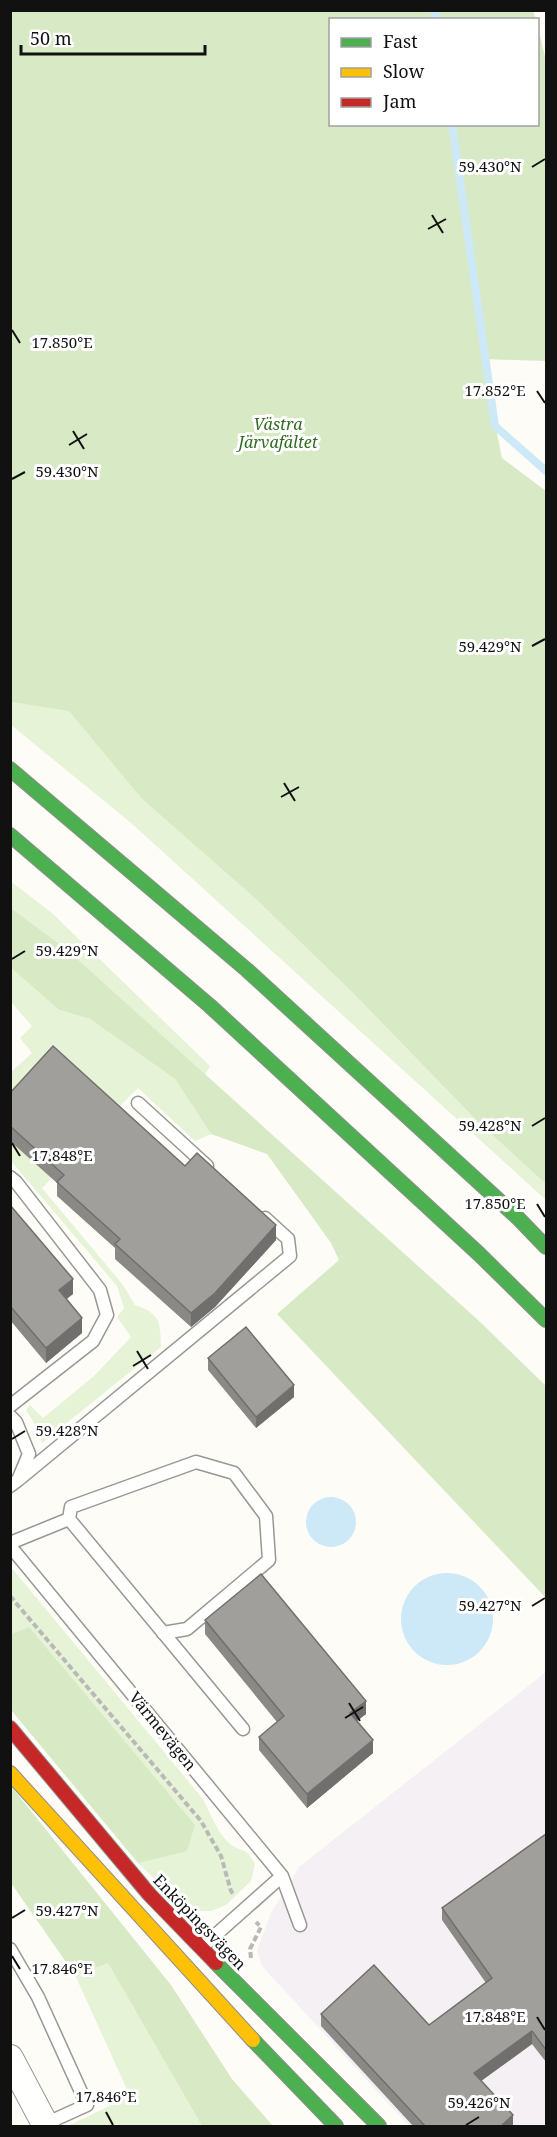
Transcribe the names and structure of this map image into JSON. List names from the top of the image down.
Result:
{
  "streets": {
    "main road": ["Enköpingsvägen"],
    "lane": ["Värmevägen"]
  },
  "parks": ["Västra Järvafältet"],
  "legend": ["Fast", "Slow", "Jam"],
  "scale_bar": "50 m",
  "coordinates": [
    "59.430°N",
    "17.850°E",
    "17.852°E",
    "59.429°N",
    "59.428°N",
    "17.848°E",
    "59.427°N",
    "17.846°E",
    "59.426°N"
  ]
}
